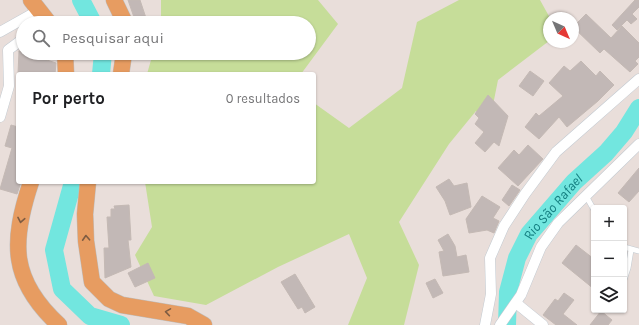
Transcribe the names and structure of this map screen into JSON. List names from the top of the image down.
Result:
{
  "water": ["Rio São Rafael"],
  "north": "bottom right",
  "page": {
    "search": "Pesquisar aqui",
    "heading": ["Por perto", "0 resultados"],
    "map_buttons": ["+", "−"]
  }
}
